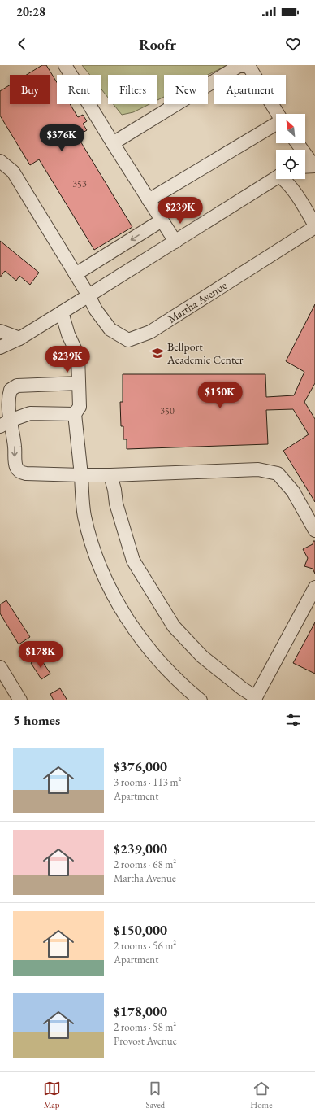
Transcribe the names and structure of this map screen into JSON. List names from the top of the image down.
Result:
{
  "streets": {
    "street": ["Martha Avenue"]
  },
  "places": {
    "school or university": ["Bellport Academic Center"]
  },
  "house_numbers": ["353", "350"],
  "north": "top left",
  "page": {
    "status": "20:28",
    "header": "Roofr",
    "chip": [
      "Buy",
      "Rent",
      "Filters",
      "New",
      "Apartment"
    ],
    "price": [
      "$376K",
      "$239K",
      "$239K",
      "$150K",
      "$178K"
    ],
    "heading": "5 homes",
    "list": [
      {
        "name": "$376,000",
        "note": "3 rooms · 113 m² · Apartment"
      },
      {
        "name": "$239,000",
        "note": "2 rooms · 68 m² · Martha Avenue"
      },
      {
        "name": "$150,000",
        "note": "2 rooms · 56 m² · Apartment"
      },
      {
        "name": "$178,000",
        "note": "2 rooms · 58 m² · Provost Avenue"
      }
    ],
    "tabs": ["Map", "Saved", "Home"]
  }
}
